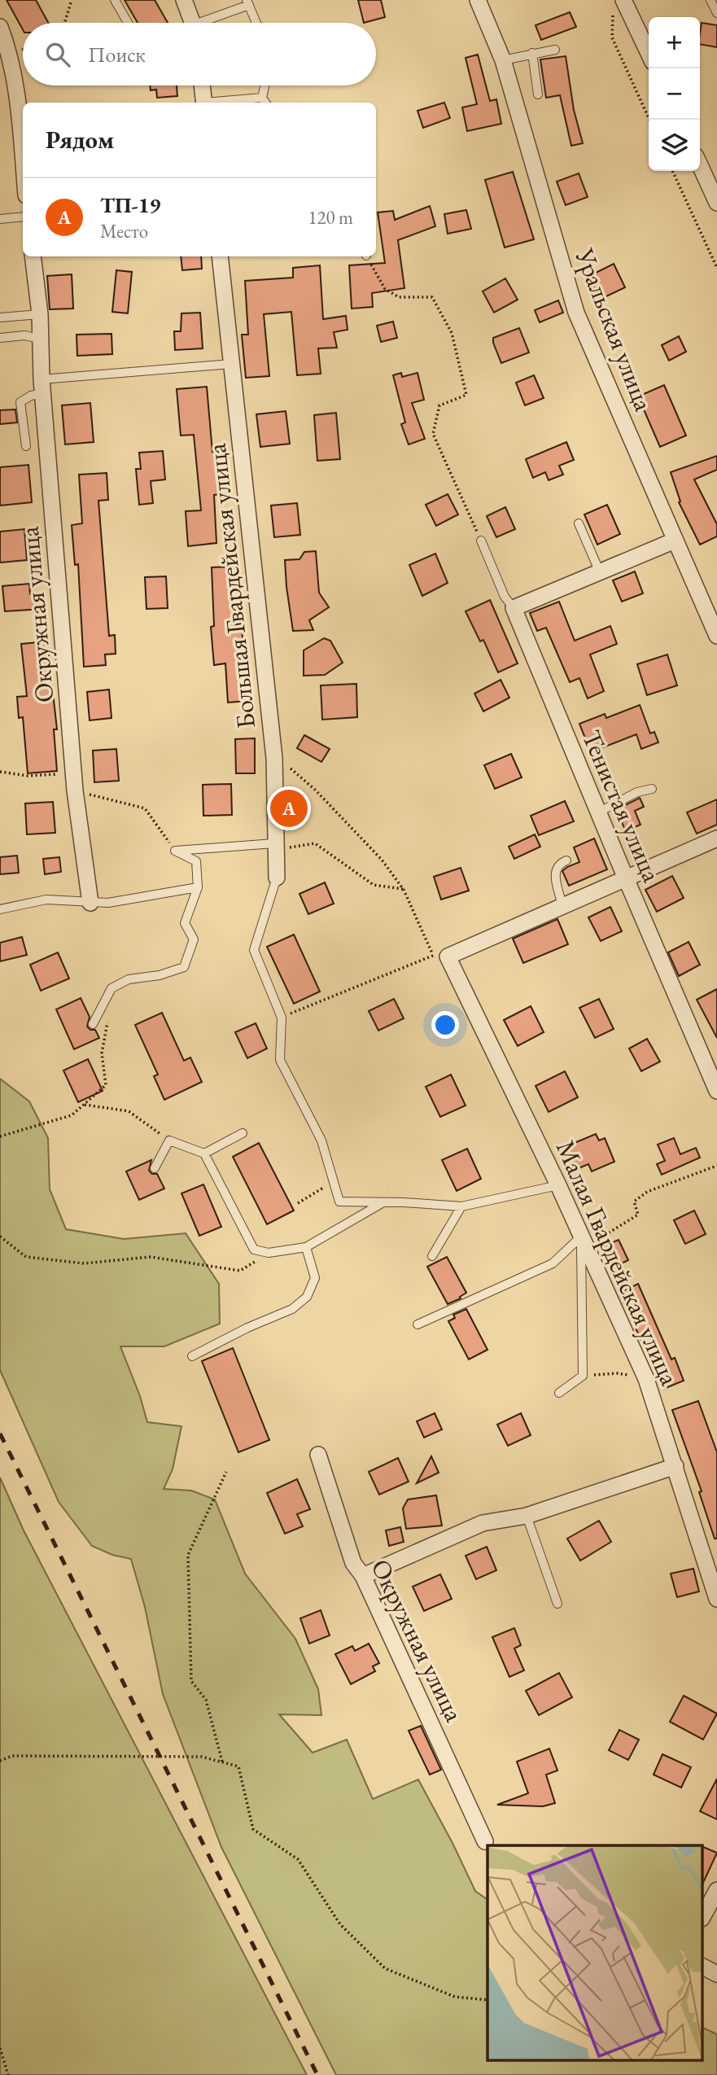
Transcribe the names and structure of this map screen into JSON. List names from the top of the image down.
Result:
{
  "streets": {
    "street": [
      "Уральская улица",
      "Большая Гвардейская улица",
      "Окружная улица",
      "Тенистая улица",
      "Малая Гвардейская улица"
    ]
  },
  "page": {
    "map_buttons": ["+", "−"],
    "search": "Поиск",
    "heading": "Рядом",
    "list": [
      {
        "mark": "A",
        "name": "ТП-19",
        "note": "Место",
        "value": "120 m"
      }
    ],
    "pins": "A"
  }
}
